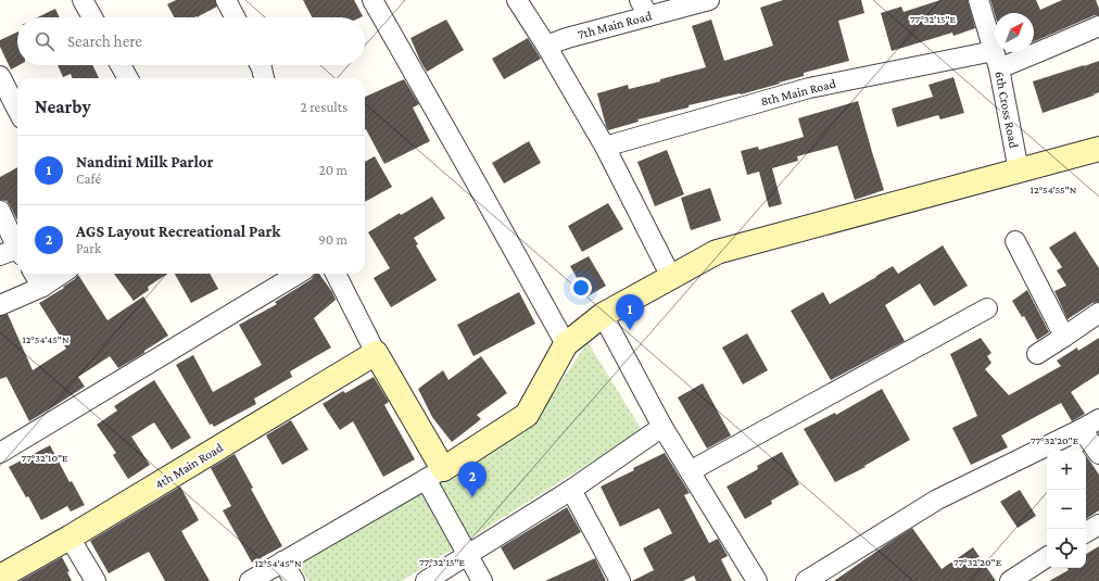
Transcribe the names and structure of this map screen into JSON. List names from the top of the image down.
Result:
{
  "streets": {
    "street": [
      "7th Main Road",
      "8th Main Road",
      "6th Cross Road",
      "4th Main Road"
    ]
  },
  "crossings": [
    ["8th Main Road", "6th Cross Road"]
  ],
  "north": "top right",
  "page": {
    "search": "Search here",
    "heading": ["Nearby", "2 results"],
    "list": [
      {
        "mark": "1",
        "name": "Nandini Milk Parlor",
        "note": "Café",
        "value": "20 m"
      },
      {
        "mark": "2",
        "name": "AGS Layout Recreational Park",
        "note": "Park",
        "value": "90 m"
      }
    ],
    "pins": ["1", "2"],
    "map_buttons": ["+", "−"]
  },
  "coordinates": [
    "77°32'15\"E",
    "12°54'55\"N",
    "12°54'45\"N",
    "77°32'20\"E",
    "77°32'10\"E"
  ]
}
